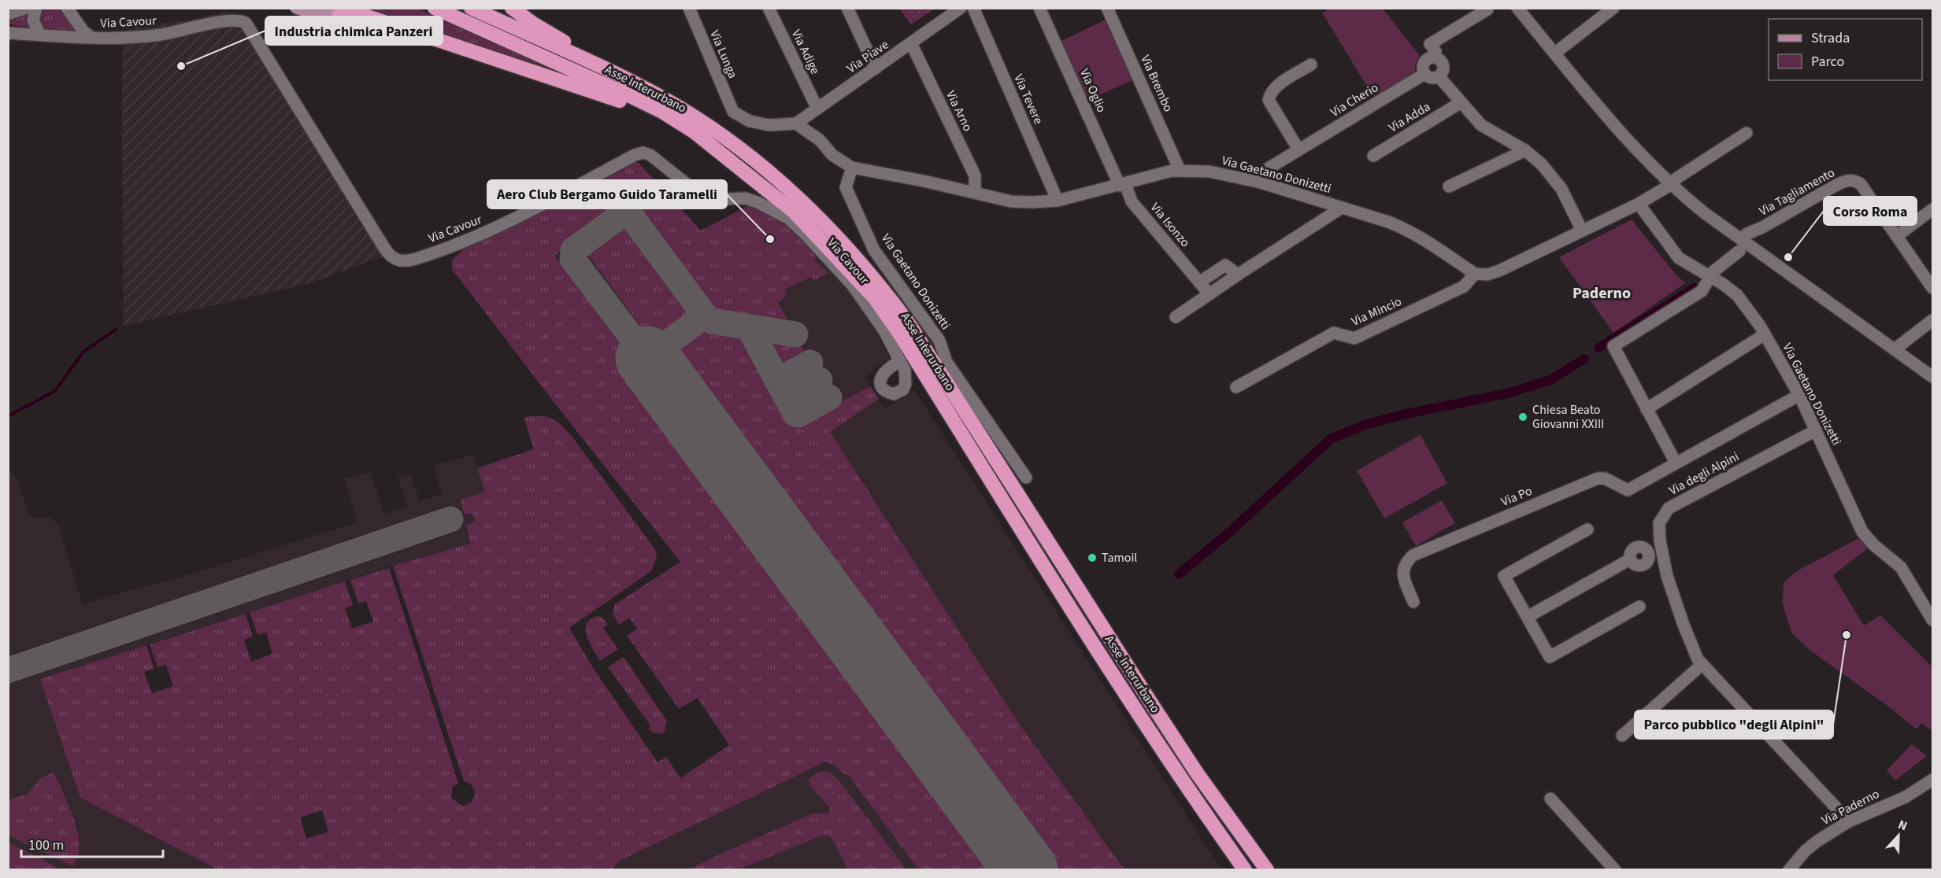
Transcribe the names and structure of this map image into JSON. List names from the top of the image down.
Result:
{
  "streets": {
    "highway": ["Asse Interurbano"],
    "street": [
      "Via Cavour",
      "Via Adige",
      "Via Lunga",
      "Via Piave",
      "Via Brembo",
      "Via Oglio",
      "Via Tevere",
      "Via Cherio",
      "Via Arno",
      "Via Adda",
      "Via Gaetano Donizetti",
      "Via Tagliamento",
      "Via Isonzo",
      "Via Mincio",
      "Via degli Alpini",
      "Via Po",
      "Via Paderno"
    ]
  },
  "crossings": [
    ["Via Adige", "Via Piave"],
    ["Via Lunga", "Via Piave"],
    ["Via Lunga", "Via Gaetano Donizetti"],
    ["Via Piave", "Via Arno"],
    ["Via Piave", "Via Gaetano Donizetti"],
    ["Via Brembo", "Via Gaetano Donizetti"],
    ["Via Oglio", "Via Gaetano Donizetti"],
    ["Via Oglio", "Via Isonzo"],
    ["Via Tevere", "Via Gaetano Donizetti"],
    ["Via Cherio", "Via Gaetano Donizetti"],
    ["Via Arno", "Via Gaetano Donizetti"],
    ["Via Gaetano Donizetti", "Via Tagliamento"],
    ["Via Gaetano Donizetti", "Via Isonzo"],
    ["Via Gaetano Donizetti", "Via Mincio"],
    ["Via Gaetano Donizetti", "Via degli Alpini"],
    ["Via Gaetano Donizetti", "Via Po"],
    ["Via degli Alpini", "Via Paderno"]
  ],
  "districts": ["Paderno"],
  "places": [
    "Industria chimica Panzeri",
    "Aero Club Bergamo Guido Taramelli",
    "Corso Roma",
    "Chiesa Beato Giovanni XXIII",
    "Tamoil",
    "Parco pubblico \"degli Alpini\""
  ],
  "legend": ["Strada", "Parco"],
  "scale_bar": "100 m",
  "north": "top"
}
